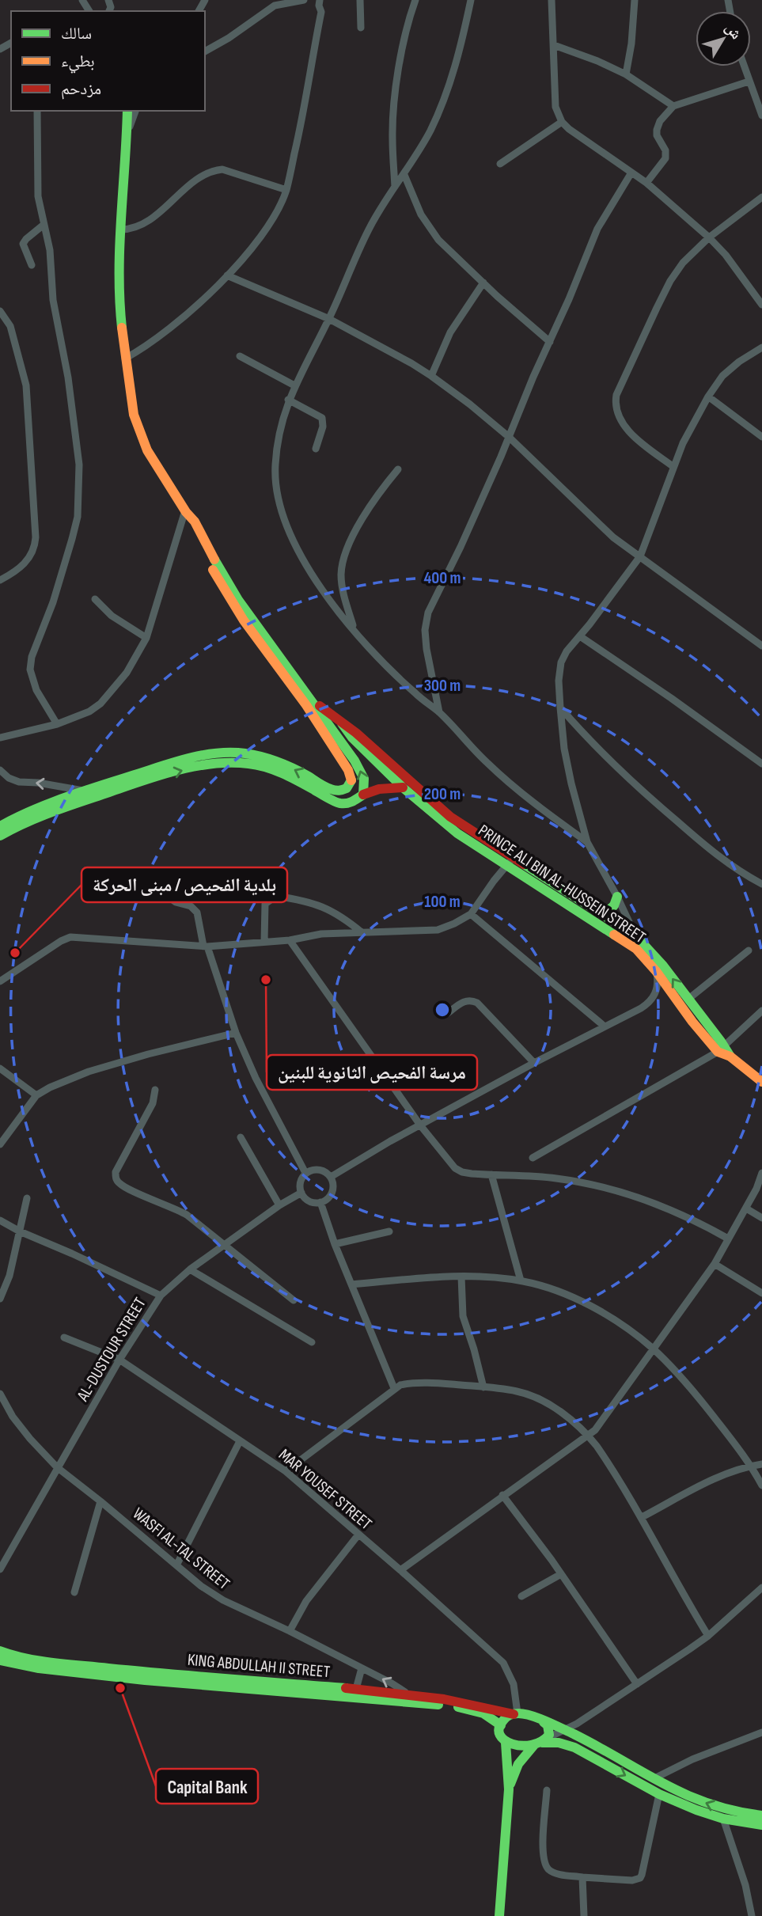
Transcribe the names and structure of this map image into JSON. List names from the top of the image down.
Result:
{
  "streets": {
    "street": [
      "PRINCE ALI BIN AL-HUSSEIN STREET",
      "AL-DUSTOUR STREET",
      "MAR YOUSEF STREET",
      "WASFI AL-TAL STREET",
      "KING ABDULLAH II STREET"
    ]
  },
  "crossings": [
    ["AL-DUSTOUR STREET", "MAR YOUSEF STREET"],
    ["AL-DUSTOUR STREET", "WASFI AL-TAL STREET"],
    ["MAR YOUSEF STREET", "KING ABDULLAH II STREET"],
    ["WASFI AL-TAL STREET", "KING ABDULLAH II STREET"]
  ],
  "places": ["بلدية الفحيص / مبنى الحركة", "مرسة الفحيص الثانوية للبنين", "Capital Bank"],
  "legend": ["سالك", "بطيء", "مزدحم"],
  "north": "top right",
  "rings": [
    "400 m",
    "300 m",
    "200 m",
    "100 m"
  ]
}
